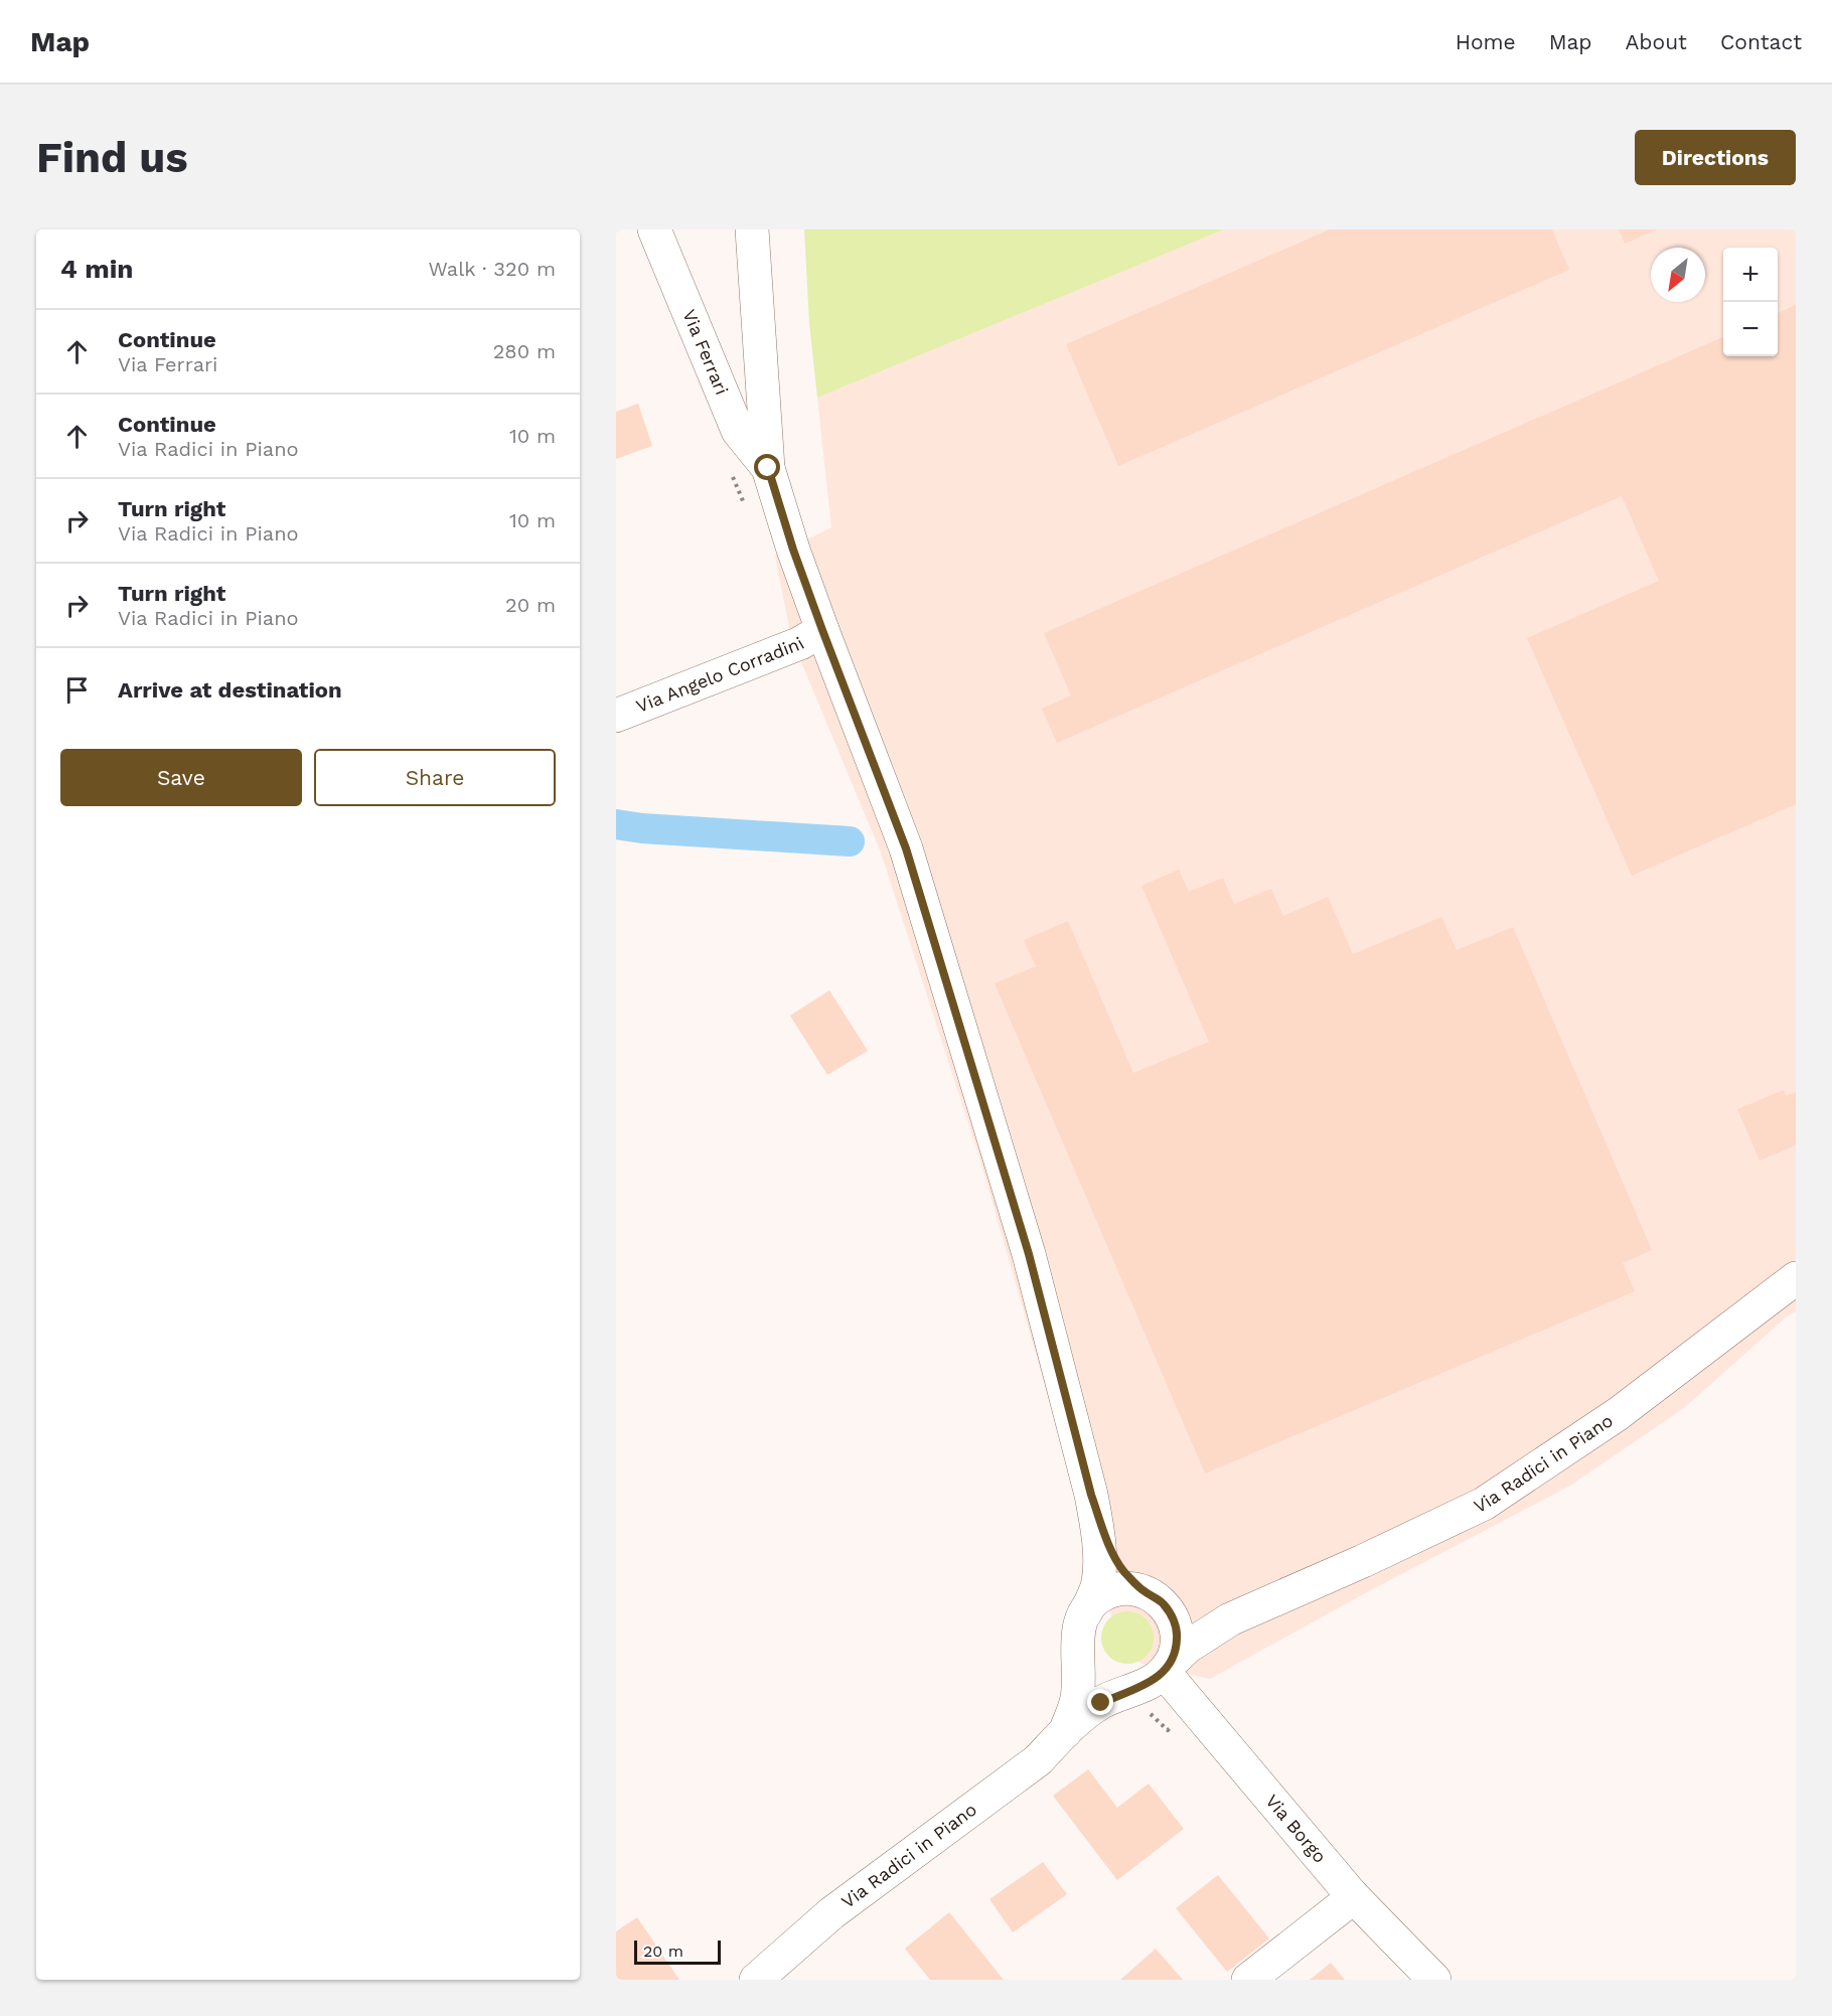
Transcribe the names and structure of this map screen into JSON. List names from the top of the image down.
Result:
{
  "streets": {
    "street": [
      "Via Ferrari",
      "Via Angelo Corradini",
      "Via Radici in Piano",
      "Via Borgo"
    ]
  },
  "crossings": [
    ["Via Ferrari", "Via Angelo Corradini"],
    ["Via Ferrari", "Via Radici in Piano"],
    ["Via Ferrari", "Via Borgo"],
    ["Via Radici in Piano", "Via Borgo"]
  ],
  "scale_bar": "20 m",
  "north": "bottom left",
  "page": {
    "header": "Map",
    "nav": [
      "Home",
      "Map",
      "About",
      "Contact"
    ],
    "buttons": [
      "Directions",
      ["Save", "Share"]
    ],
    "title": "Find us",
    "heading": ["4 min", "Walk · 320 m"],
    "map_buttons": ["+", "−"],
    "list": [
      ["Continue", "Via Ferrari", "280 m"],
      ["Continue", "Via Radici in Piano", "10 m"],
      ["Turn right", "Via Radici in Piano", "10 m"],
      ["Turn right", "Via Radici in Piano", "20 m"],
      "Arrive at destination"
    ],
    "scale": "20 m"
  }
}
